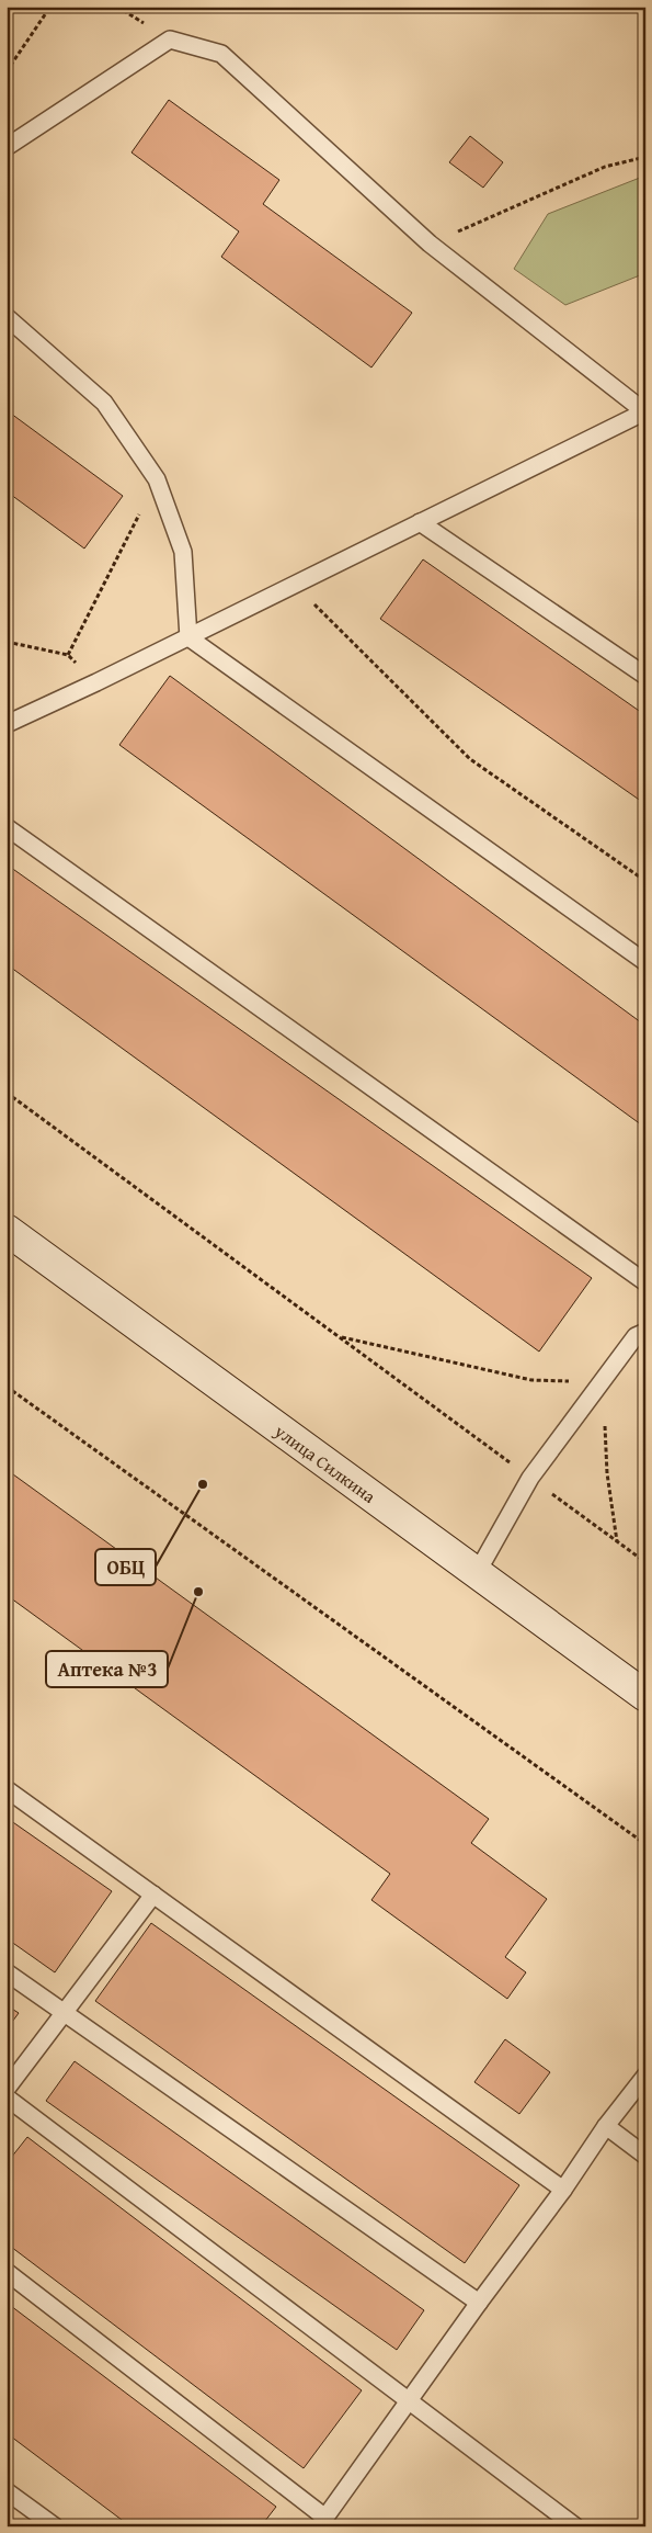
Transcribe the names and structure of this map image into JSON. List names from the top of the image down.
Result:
{
  "streets": {
    "main road": ["улица Силкина"]
  },
  "places": ["ОБЦ", "Аптека №3"]
}
